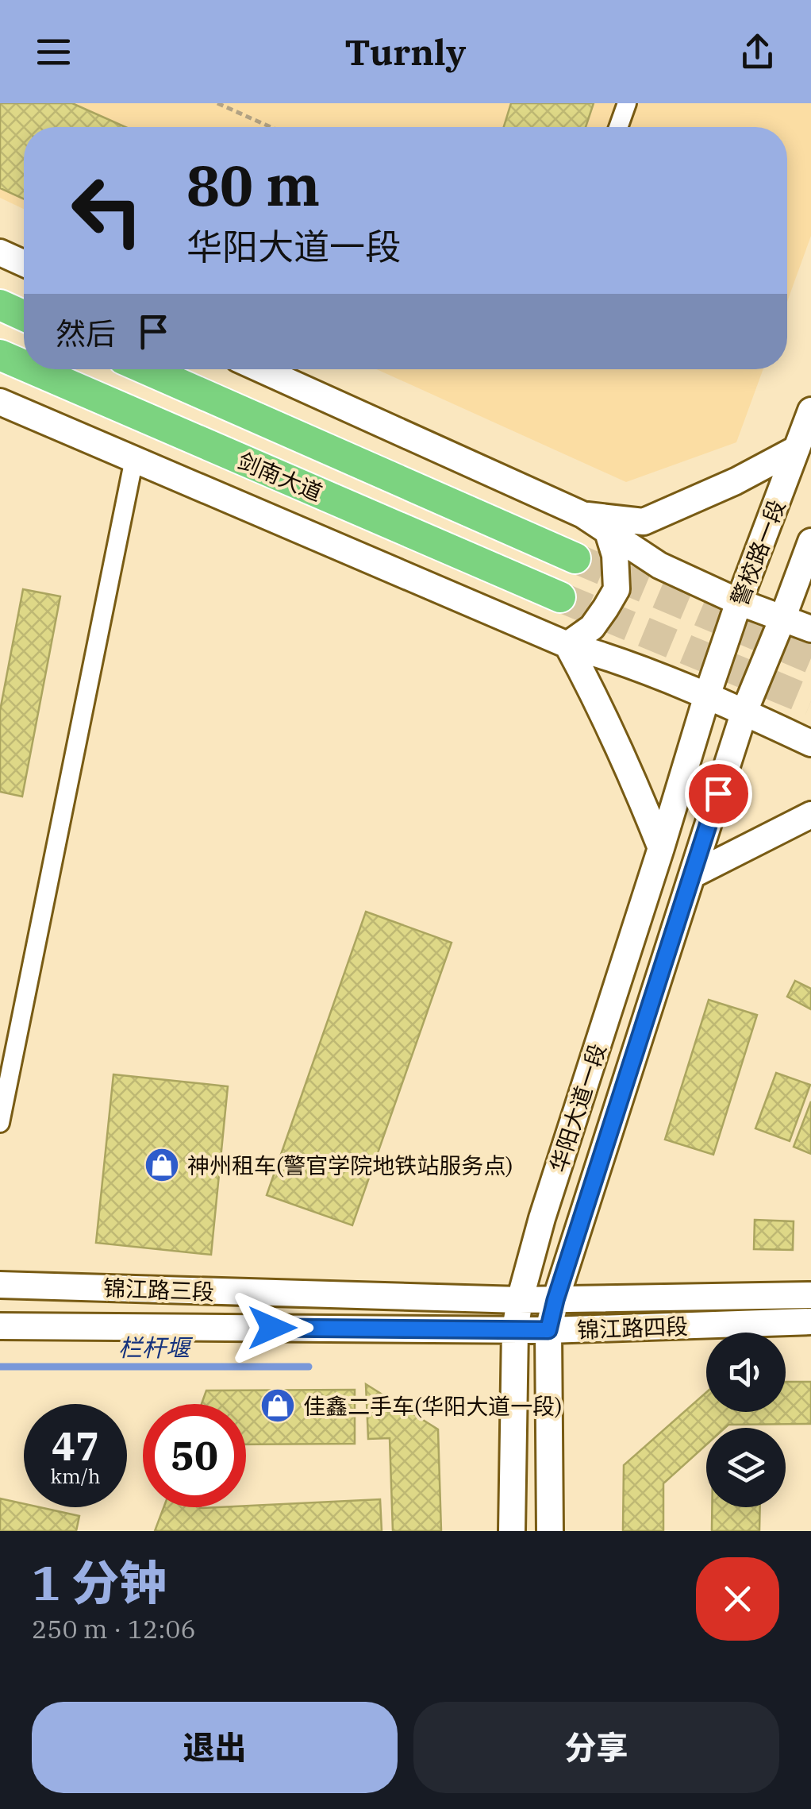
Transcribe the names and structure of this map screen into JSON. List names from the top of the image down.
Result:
{
  "streets": {
    "highway": ["剑南大道"],
    "main road": [
      "警校路一段",
      "华阳大道一段",
      "锦江路三段",
      "锦江路四段"
    ]
  },
  "crossings": [
    ["警校路一段", "华阳大道一段"],
    ["华阳大道一段", "锦江路三段"],
    ["华阳大道一段", "锦江路四段"],
    ["锦江路三段", "锦江路四段"]
  ],
  "water": ["栏杆堰"],
  "places": {
    "shop": ["神州租车(警官学院地铁站服务点)", "佳鑫二手车(华阳大道一段)"]
  },
  "page": {
    "header": "Turnly",
    "turn": ["80 m", "华阳大道一段"],
    "then": "然后",
    "speed": "47 km/h",
    "limit": "50",
    "heading": ["1 分钟", "250 m · 12:06"],
    "buttons": ["退出", "分享"]
  }
}
